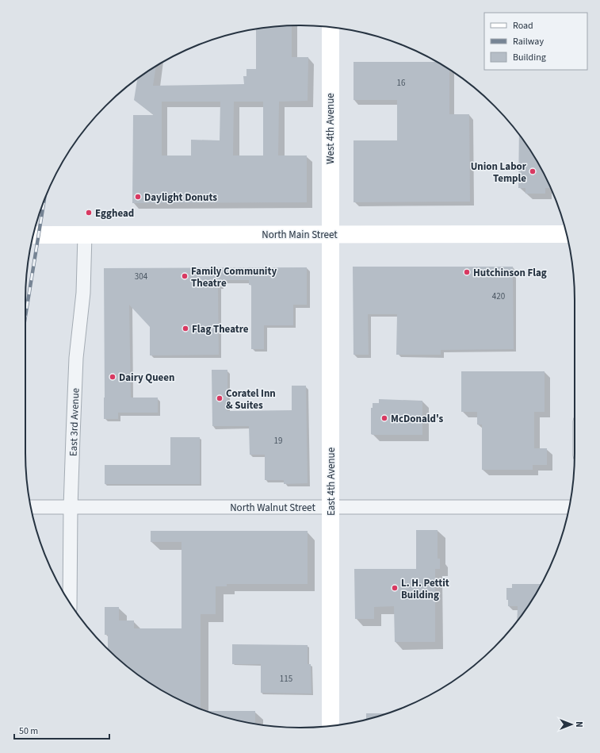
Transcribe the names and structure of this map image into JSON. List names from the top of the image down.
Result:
{
  "streets": {
    "main road": ["West 4th Avenue", "North Main Street", "East 4th Avenue"],
    "street": ["East 3rd Avenue", "North Walnut Street"]
  },
  "crossings": [
    ["West 4th Avenue", "North Main Street"],
    ["West 4th Avenue", "East 4th Avenue"],
    ["North Main Street", "East 3rd Avenue"],
    ["North Main Street", "East 4th Avenue"],
    ["East 3rd Avenue", "North Walnut Street"],
    ["East 4th Avenue", "North Walnut Street"]
  ],
  "places": [
    "Union Labor Temple",
    "Daylight Donuts",
    "Egghead",
    "Hutchinson Flag",
    "Family Community Theatre",
    "Flag Theatre",
    "Dairy Queen",
    "Coratel Inn & Suites",
    "McDonald's",
    "L. H. Pettit Building"
  ],
  "house_numbers": [
    "16",
    "304",
    "420",
    "19",
    "115"
  ],
  "legend": ["Road", "Railway", "Building"],
  "scale_bar": "50 m",
  "north": "right"
}
